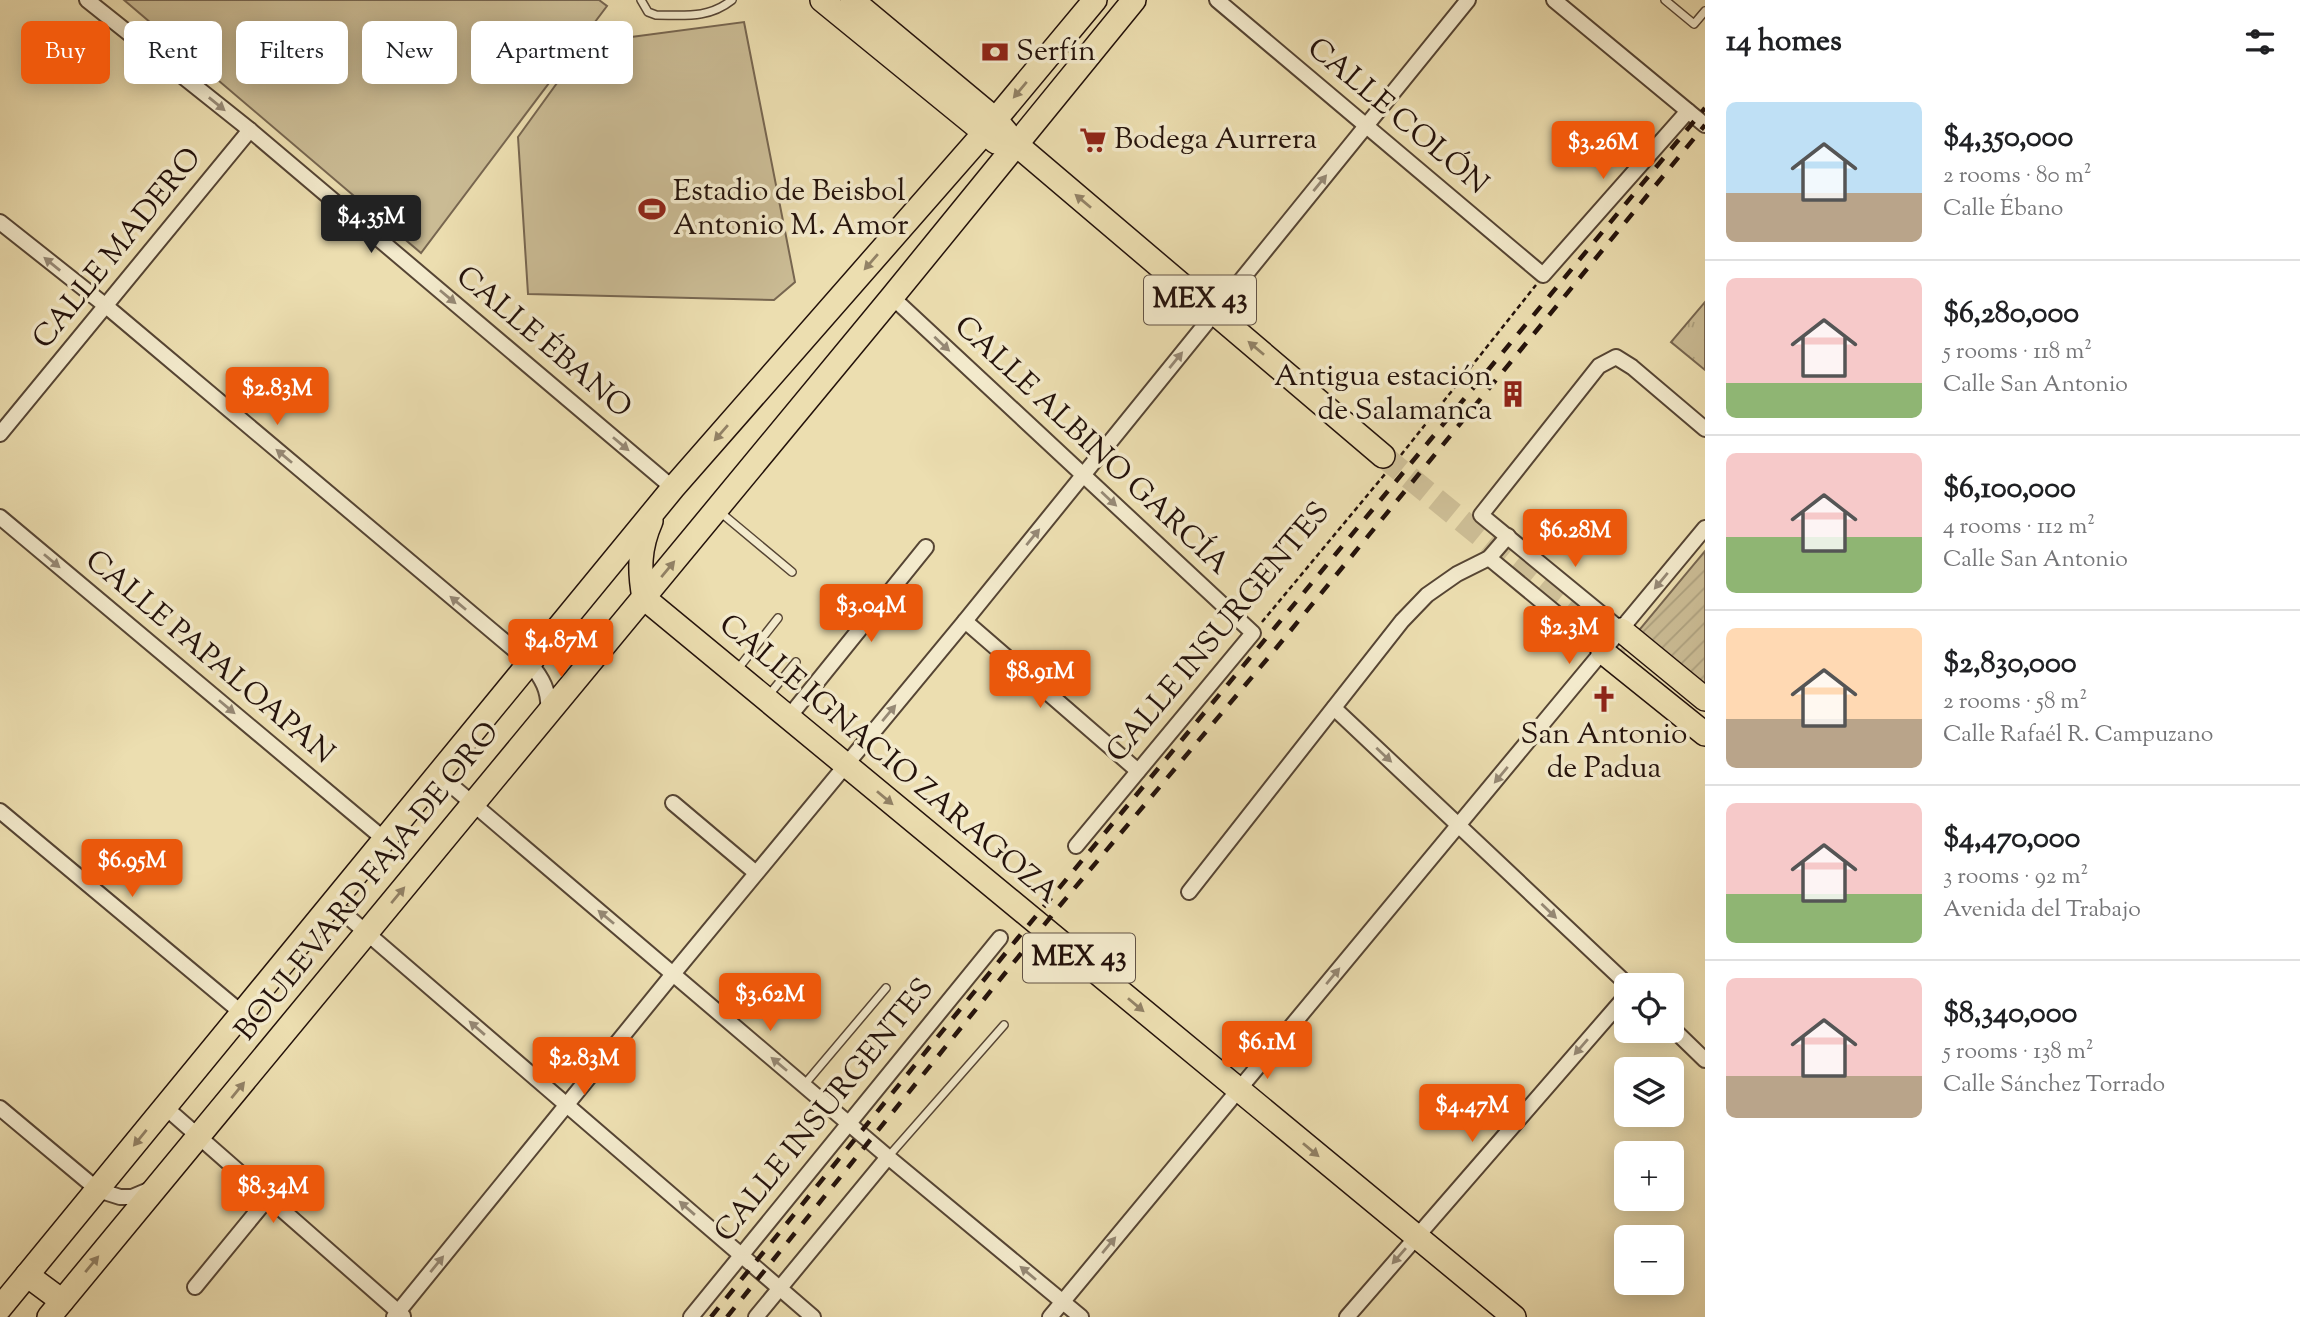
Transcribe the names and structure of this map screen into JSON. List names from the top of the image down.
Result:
{
  "streets": {
    "main road": ["MEX 43", "CALLE IGNACIO ZARAGOZA", "BOULEVARD FAJA DE ORO"],
    "street": [
      "CALLE COLÓN",
      "CALLE MADERO",
      "CALLE ÉBANO",
      "CALLE ALBINO GARCÍA",
      "CALLE INSURGENTES",
      "CALLE PAPALOAPAN"
    ]
  },
  "crossings": [
    ["CALLE COLÓN", "CALLE INSURGENTES"],
    ["CALLE MADERO", "CALLE ÉBANO"],
    ["MEX 43", "CALLE INSURGENTES"],
    ["MEX 43", "BOULEVARD FAJA DE ORO"],
    ["CALLE ÉBANO", "BOULEVARD FAJA DE ORO"],
    ["CALLE ALBINO GARCÍA", "CALLE INSURGENTES"],
    ["CALLE ALBINO GARCÍA", "BOULEVARD FAJA DE ORO"],
    ["CALLE PAPALOAPAN", "BOULEVARD FAJA DE ORO"],
    ["CALLE IGNACIO ZARAGOZA", "BOULEVARD FAJA DE ORO"]
  ],
  "one_way": [
    "CALLE ÉBANO",
    "CALLE ALBINO GARCÍA",
    "CALLE PAPALOAPAN",
    "CALLE IGNACIO ZARAGOZA"
  ],
  "places": {
    "bank": ["Serfín"],
    "supermarket": ["Bodega Aurrera"],
    "sports": ["Estadio de Beisbol Antonio M. Amor"],
    "building": ["Antigua estación de Salamanca"],
    "church": ["San Antonio de Padua"]
  },
  "page": {
    "heading": "14 homes",
    "chip": [
      "Buy",
      "Rent",
      "Filters",
      "New",
      "Apartment"
    ],
    "list": [
      {
        "name": "$4,350,000",
        "note": "2 rooms · 80 m² · Calle Ébano"
      },
      {
        "name": "$6,280,000",
        "note": "5 rooms · 118 m² · Calle San Antonio"
      },
      {
        "name": "$6,100,000",
        "note": "4 rooms · 112 m² · Calle San Antonio"
      },
      {
        "name": "$2,830,000",
        "note": "2 rooms · 58 m² · Calle Rafaél R. Campuzano"
      },
      {
        "name": "$4,470,000",
        "note": "3 rooms · 92 m² · Avenida del Trabajo"
      },
      {
        "name": "$8,340,000",
        "note": "5 rooms · 138 m² · Calle Sánchez Torrado"
      }
    ],
    "price": [
      "$3.26M",
      "$4.35M",
      "$2.83M",
      "$6.28M",
      "$3.04M",
      "$2.3M",
      "$4.87M",
      "$8.91M",
      "$6.95M",
      "$3.62M",
      "$6.1M",
      "$2.83M",
      "$4.47M",
      "$8.34M"
    ],
    "map_buttons": ["+", "−"]
  }
}
